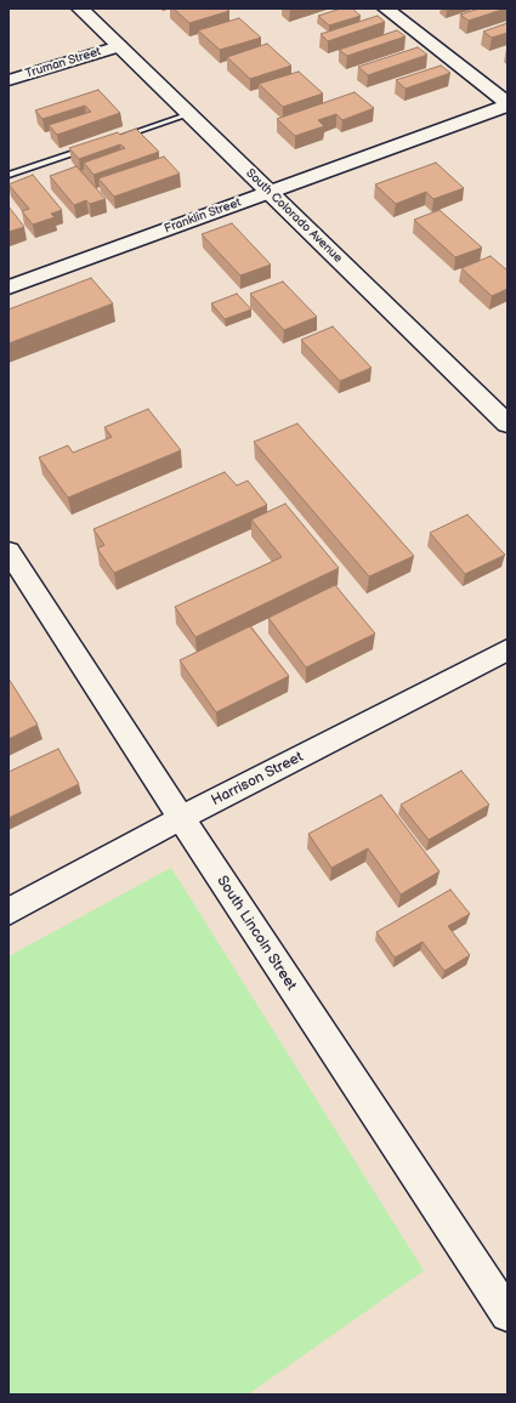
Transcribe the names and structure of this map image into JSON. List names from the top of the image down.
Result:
{
  "streets": {
    "street": [
      "Truman Street",
      "Franklin Street",
      "South Colorado Avenue",
      "Harrison Street",
      "South Lincoln Street"
    ]
  },
  "crossings": [
    ["Truman Street", "South Colorado Avenue"],
    ["Franklin Street", "South Colorado Avenue"],
    ["Harrison Street", "South Lincoln Street"]
  ]
}
